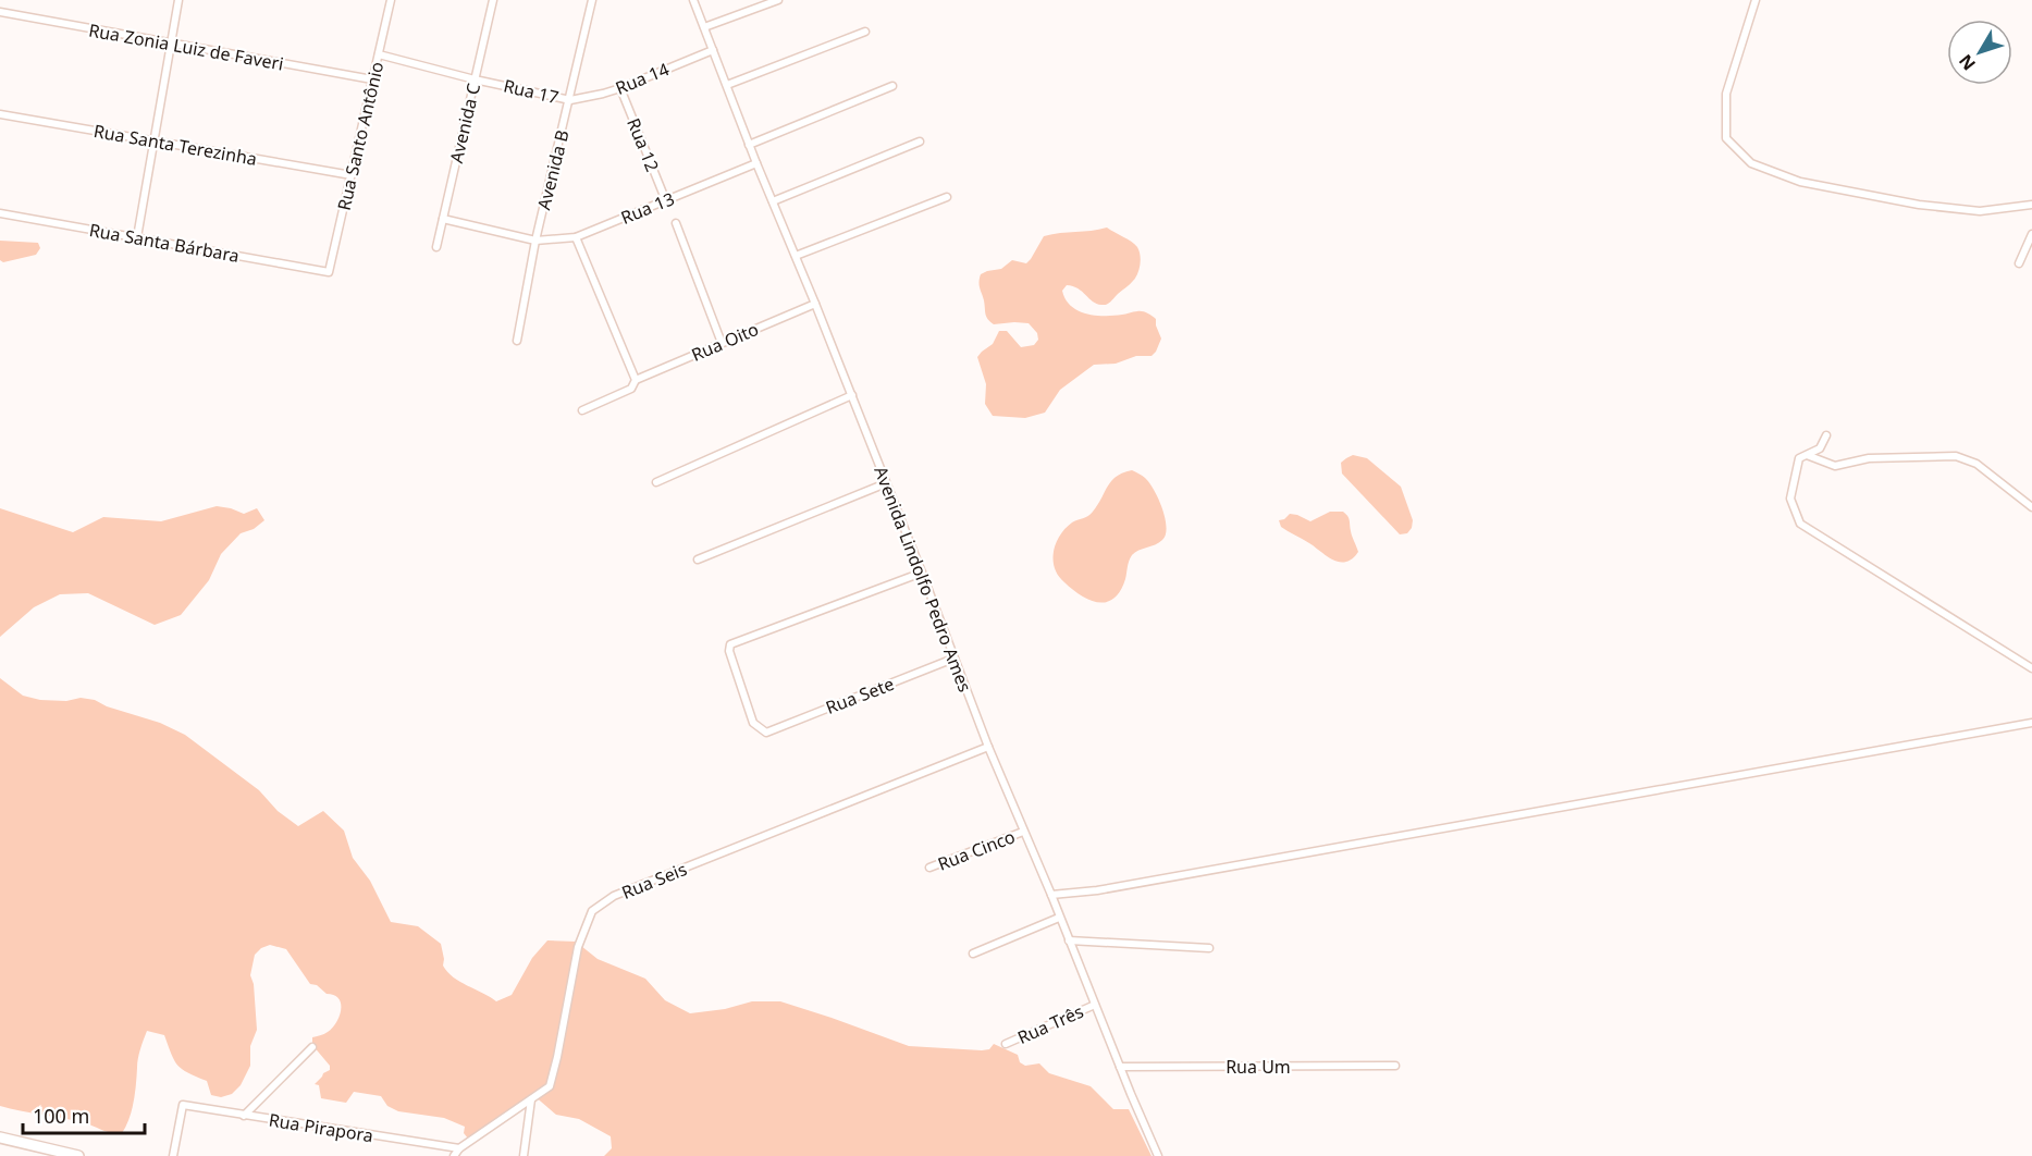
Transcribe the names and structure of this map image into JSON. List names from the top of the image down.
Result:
{
  "streets": {
    "street": [
      "Rua Zonia Luiz de Faveri",
      "Rua 14",
      "Rua 17",
      "Avenida C",
      "Rua Santo Antônio",
      "Rua Santa Terezinha",
      "Rua 12",
      "Avenida B",
      "Rua 13",
      "Rua Santa Bárbara",
      "Rua Oito",
      "Avenida Lindolfo Pedro Ames",
      "Rua Sete",
      "Rua Cinco",
      "Rua Seis",
      "Rua Três",
      "Rua Um",
      "Rua Pirapora"
    ]
  },
  "crossings": [
    ["Rua Zonia Luiz de Faveri", "Rua Santo Antônio"],
    ["Rua 14", "Rua 17"],
    ["Rua 14", "Rua 12"],
    ["Rua 14", "Avenida B"],
    ["Rua 14", "Avenida Lindolfo Pedro Ames"],
    ["Rua 17", "Avenida C"],
    ["Rua 17", "Rua Santo Antônio"],
    ["Rua 17", "Avenida B"],
    ["Avenida C", "Rua 13"],
    ["Rua Santo Antônio", "Rua Santa Terezinha"],
    ["Rua Santo Antônio", "Rua Santa Bárbara"],
    ["Rua 12", "Rua 13"],
    ["Avenida B", "Rua 13"],
    ["Rua 13", "Avenida Lindolfo Pedro Ames"],
    ["Rua Oito", "Avenida Lindolfo Pedro Ames"],
    ["Avenida Lindolfo Pedro Ames", "Rua Sete"],
    ["Avenida Lindolfo Pedro Ames", "Rua Cinco"],
    ["Avenida Lindolfo Pedro Ames", "Rua Seis"],
    ["Avenida Lindolfo Pedro Ames", "Rua Três"],
    ["Avenida Lindolfo Pedro Ames", "Rua Um"],
    ["Rua Seis", "Rua Pirapora"]
  ],
  "scale_bar": "100 m",
  "north": "bottom left"
}
